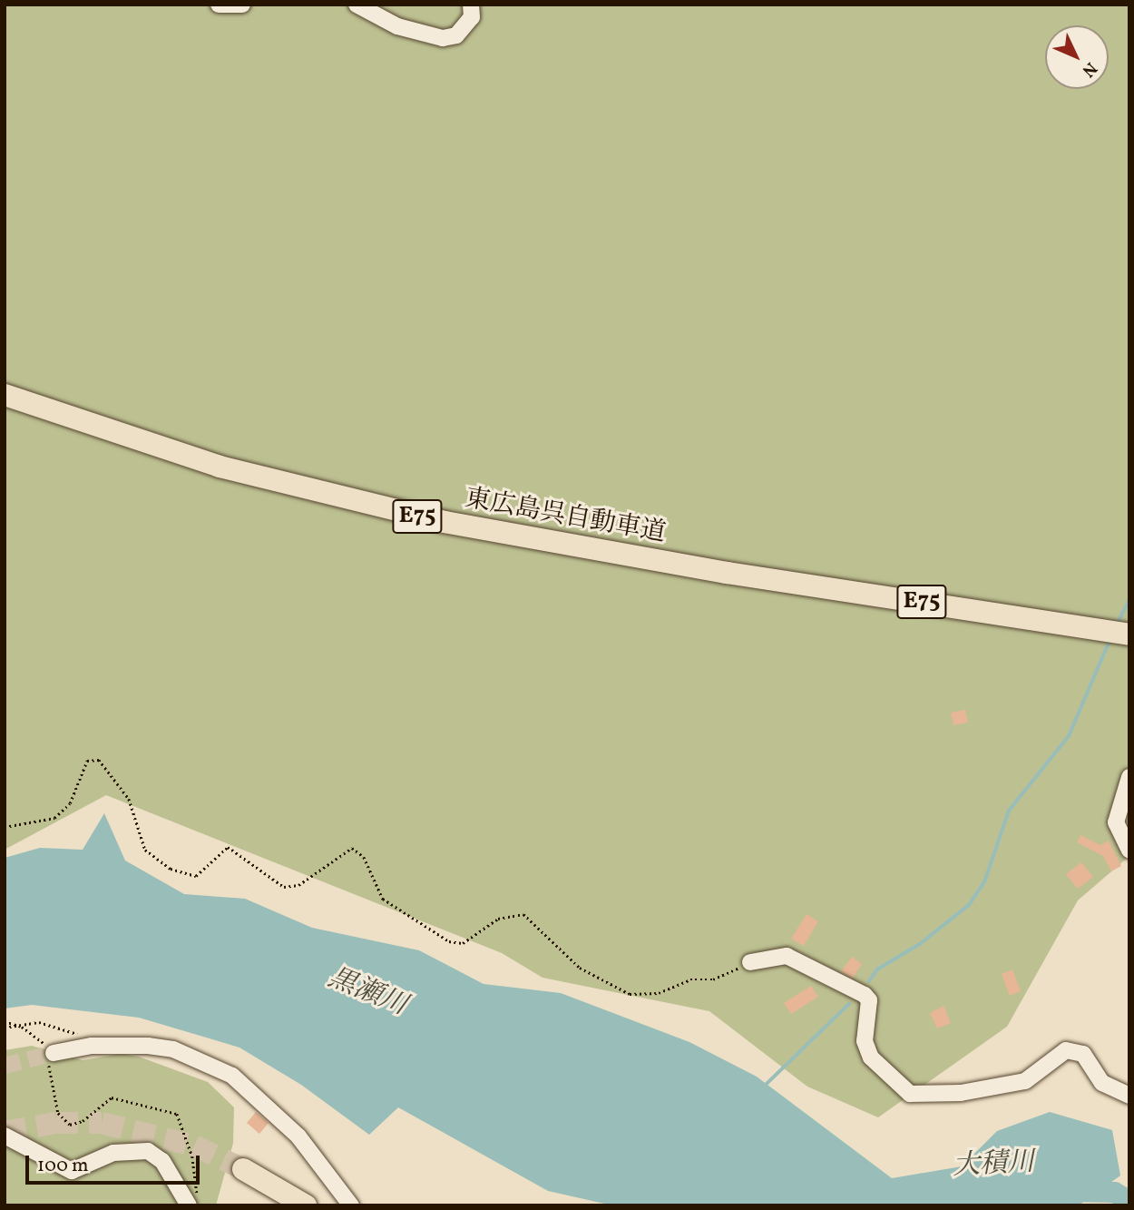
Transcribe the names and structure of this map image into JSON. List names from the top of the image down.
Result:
{
  "streets": {
    "highway": ["E75", "東広島呉自動車道"]
  },
  "water": ["黒瀬川", "大積川"],
  "scale_bar": "100 m",
  "north": "bottom right"
}
